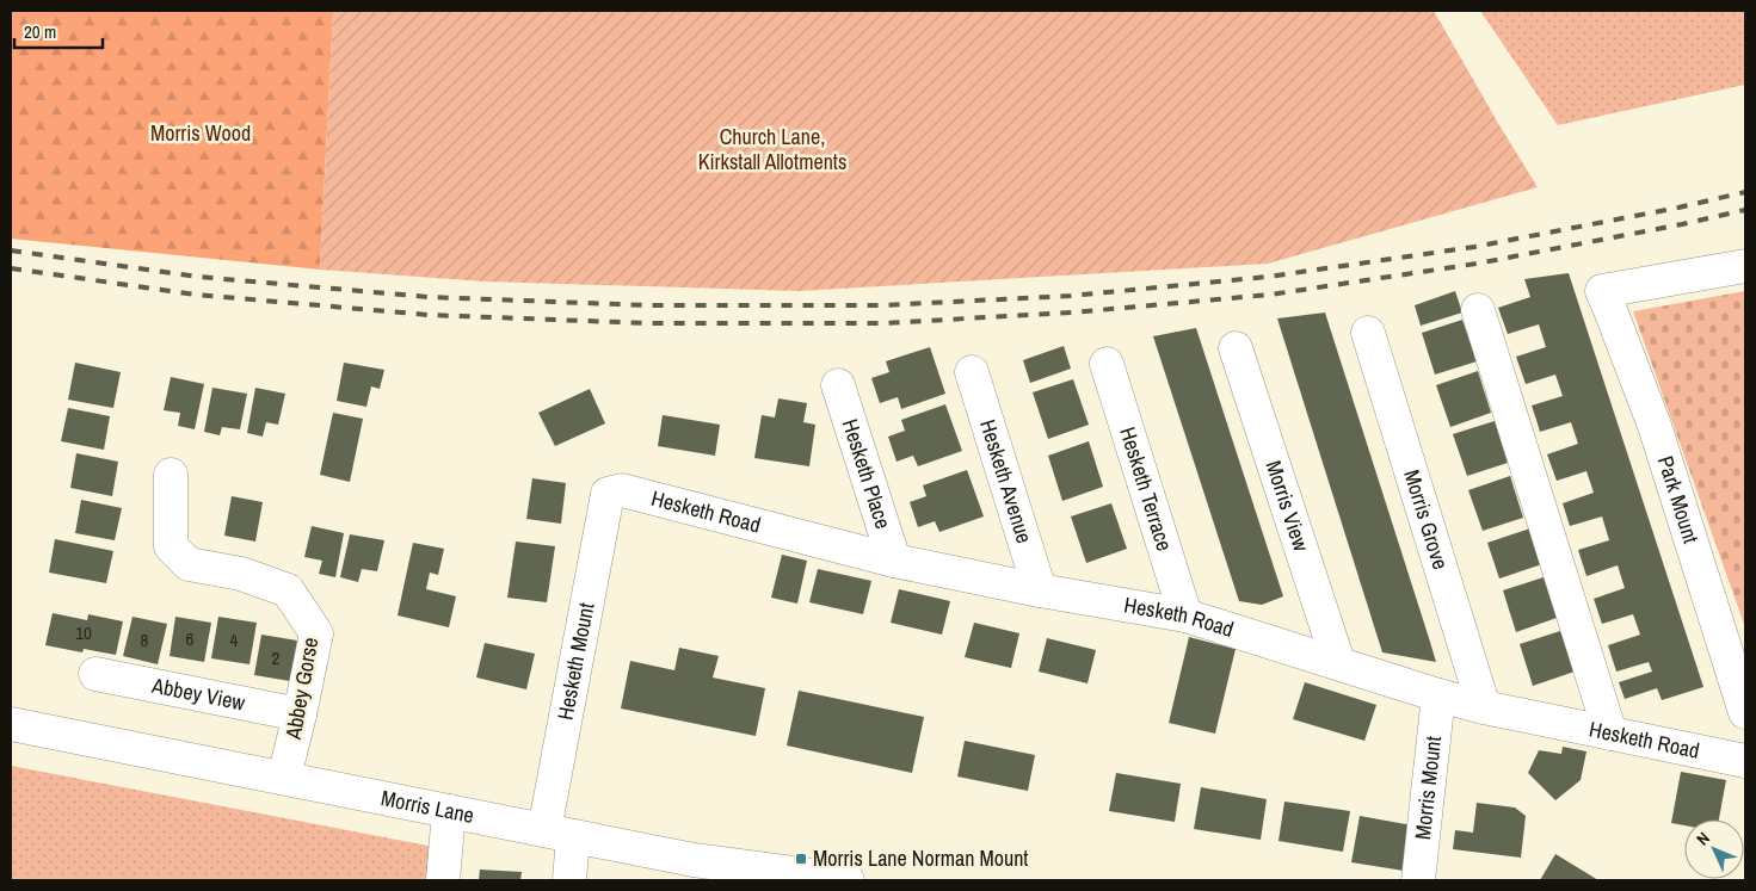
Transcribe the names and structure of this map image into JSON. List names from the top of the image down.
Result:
{
  "streets": {
    "street": [
      "Hesketh Place",
      "Hesketh Avenue",
      "Hesketh Terrace",
      "Park Mount",
      "Morris View",
      "Hesketh Road",
      "Morris Grove",
      "Hesketh Mount",
      "Abbey Gorse",
      "Abbey View",
      "Morris Mount",
      "Morris Lane"
    ]
  },
  "crossings": [
    ["Hesketh Place", "Hesketh Road"],
    ["Hesketh Avenue", "Hesketh Road"],
    ["Hesketh Terrace", "Hesketh Road"],
    ["Morris View", "Hesketh Road"],
    ["Hesketh Road", "Morris Grove"],
    ["Hesketh Road", "Hesketh Mount"],
    ["Hesketh Road", "Morris Mount"],
    ["Hesketh Mount", "Morris Lane"],
    ["Abbey Gorse", "Abbey View"],
    ["Abbey Gorse", "Morris Lane"]
  ],
  "parks": ["Morris Wood", "Church Lane, Kirkstall Allotments"],
  "places": {
    "transit": ["Morris Lane Norman Mount"]
  },
  "house_numbers": [
    "10",
    "6",
    "8",
    "4",
    "2"
  ],
  "scale_bar": "20 m",
  "north": "top left"
}
